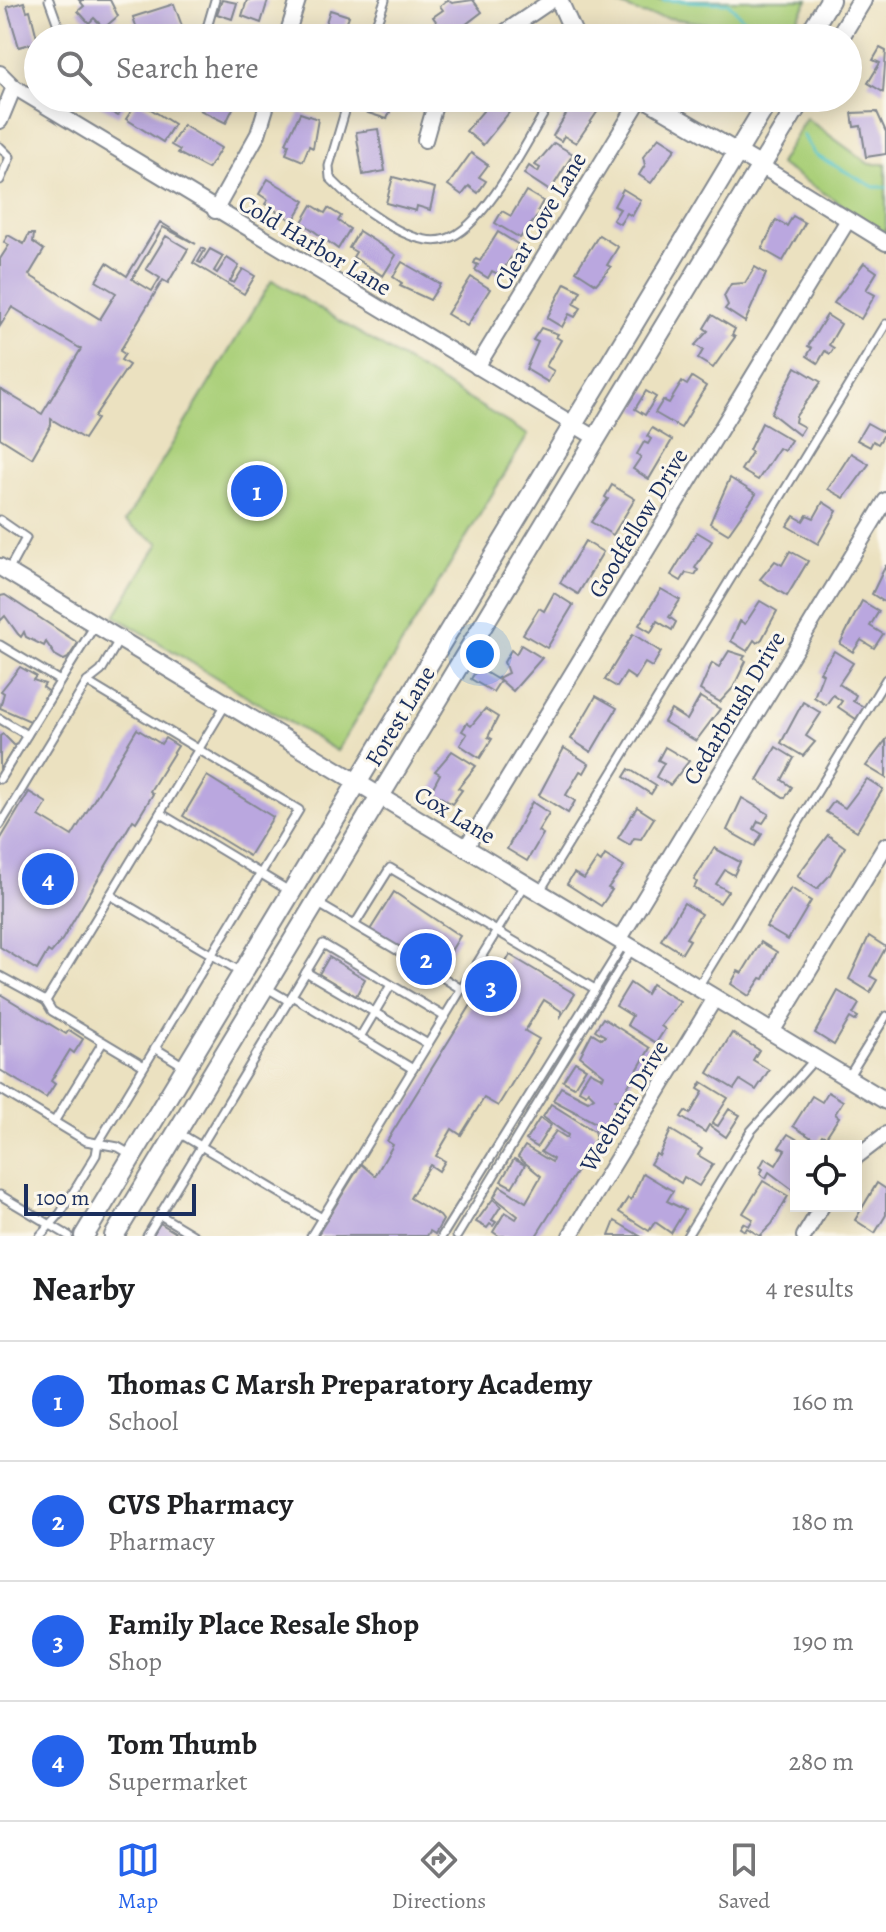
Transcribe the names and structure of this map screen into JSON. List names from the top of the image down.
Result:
{
  "streets": {
    "main road": ["Forest Lane"],
    "street": [
      "Clear Cove Lane",
      "Cold Harbor Lane",
      "Goodfellow Drive",
      "Cedarbrush Drive",
      "Cox Lane",
      "Weeburn Drive"
    ]
  },
  "crossings": [
    ["Clear Cove Lane", "Cold Harbor Lane"],
    ["Cold Harbor Lane", "Forest Lane"],
    ["Goodfellow Drive", "Cox Lane"],
    ["Cedarbrush Drive", "Cox Lane"],
    ["Forest Lane", "Cox Lane"],
    ["Cox Lane", "Weeburn Drive"]
  ],
  "scale_bar": "100 m",
  "page": {
    "search": "Search here",
    "pins": [
      "1",
      "4",
      "2",
      "3"
    ],
    "scale": "100 m",
    "heading": ["Nearby", "4 results"],
    "list": [
      {
        "mark": "1",
        "name": "Thomas C Marsh Preparatory Academy",
        "note": "School",
        "value": "160 m"
      },
      {
        "mark": "2",
        "name": "CVS Pharmacy",
        "note": "Pharmacy",
        "value": "180 m"
      },
      {
        "mark": "3",
        "name": "Family Place Resale Shop",
        "note": "Shop",
        "value": "190 m"
      },
      {
        "mark": "4",
        "name": "Tom Thumb",
        "note": "Supermarket",
        "value": "280 m"
      }
    ],
    "nav": ["Map", "Directions", "Saved"]
  }
}
